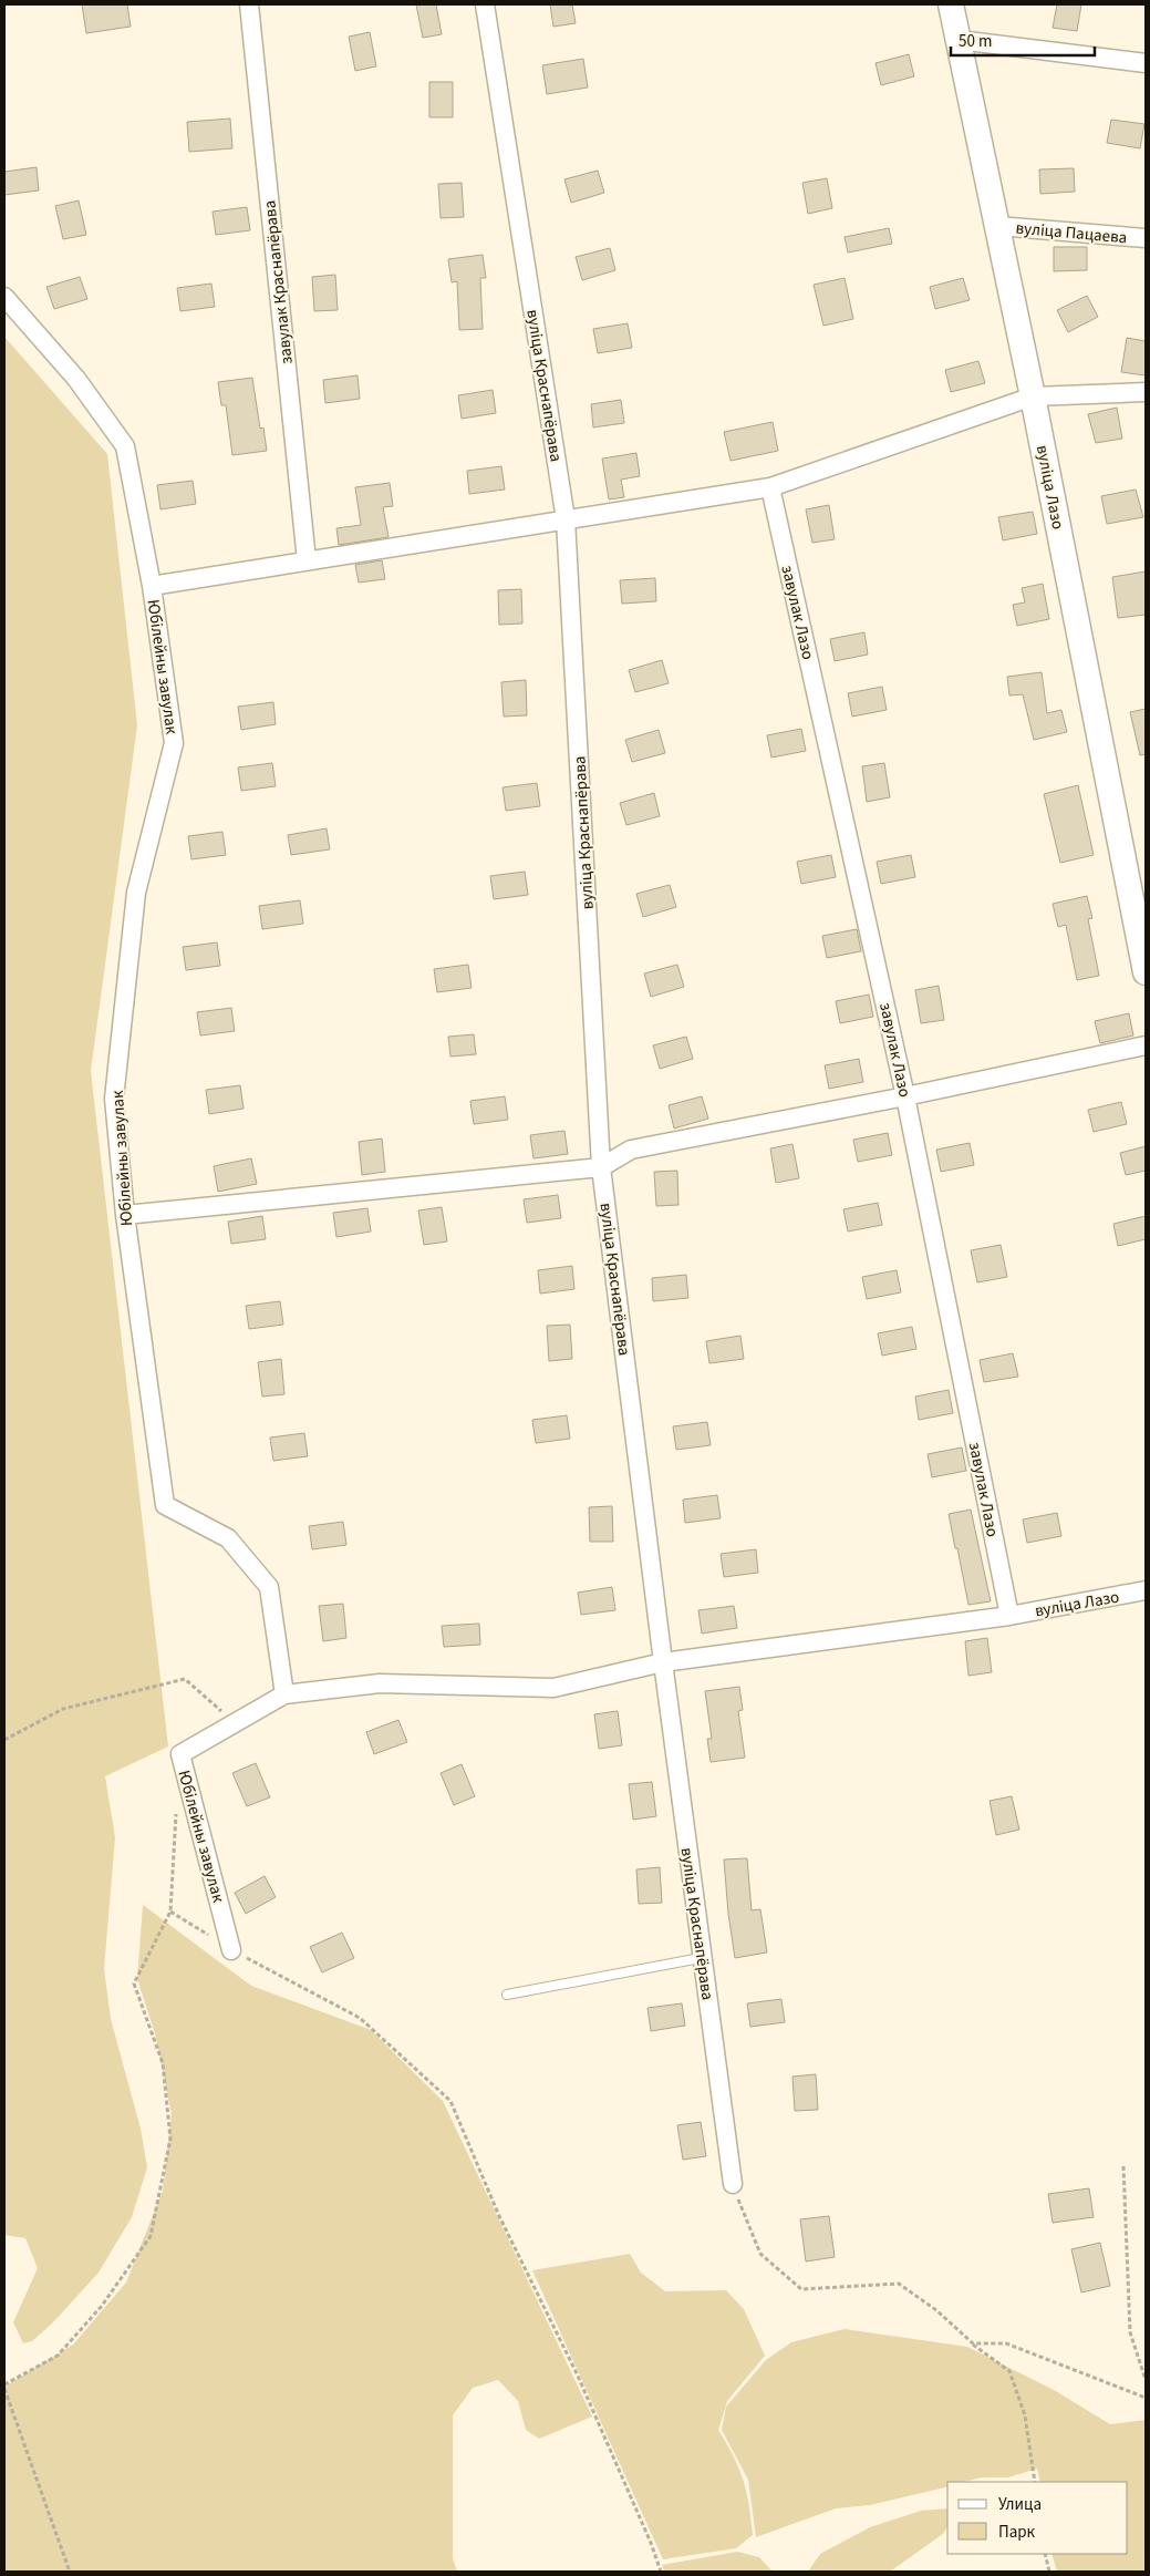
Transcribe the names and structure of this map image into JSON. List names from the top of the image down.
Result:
{
  "streets": {
    "main road": ["вуліца Лазо"],
    "street": [
      "вуліца Пацаева",
      "завулак Краснапёрава",
      "вуліца Краснапёрава",
      "завулак Лазо",
      "Юбілейны завулак"
    ]
  },
  "crossings": [
    ["вуліца Пацаева", "вуліца Лазо"],
    ["вуліца Лазо", "завулак Лазо"]
  ],
  "legend": ["Улица", "Парк"],
  "scale_bar": "50 m"
}
